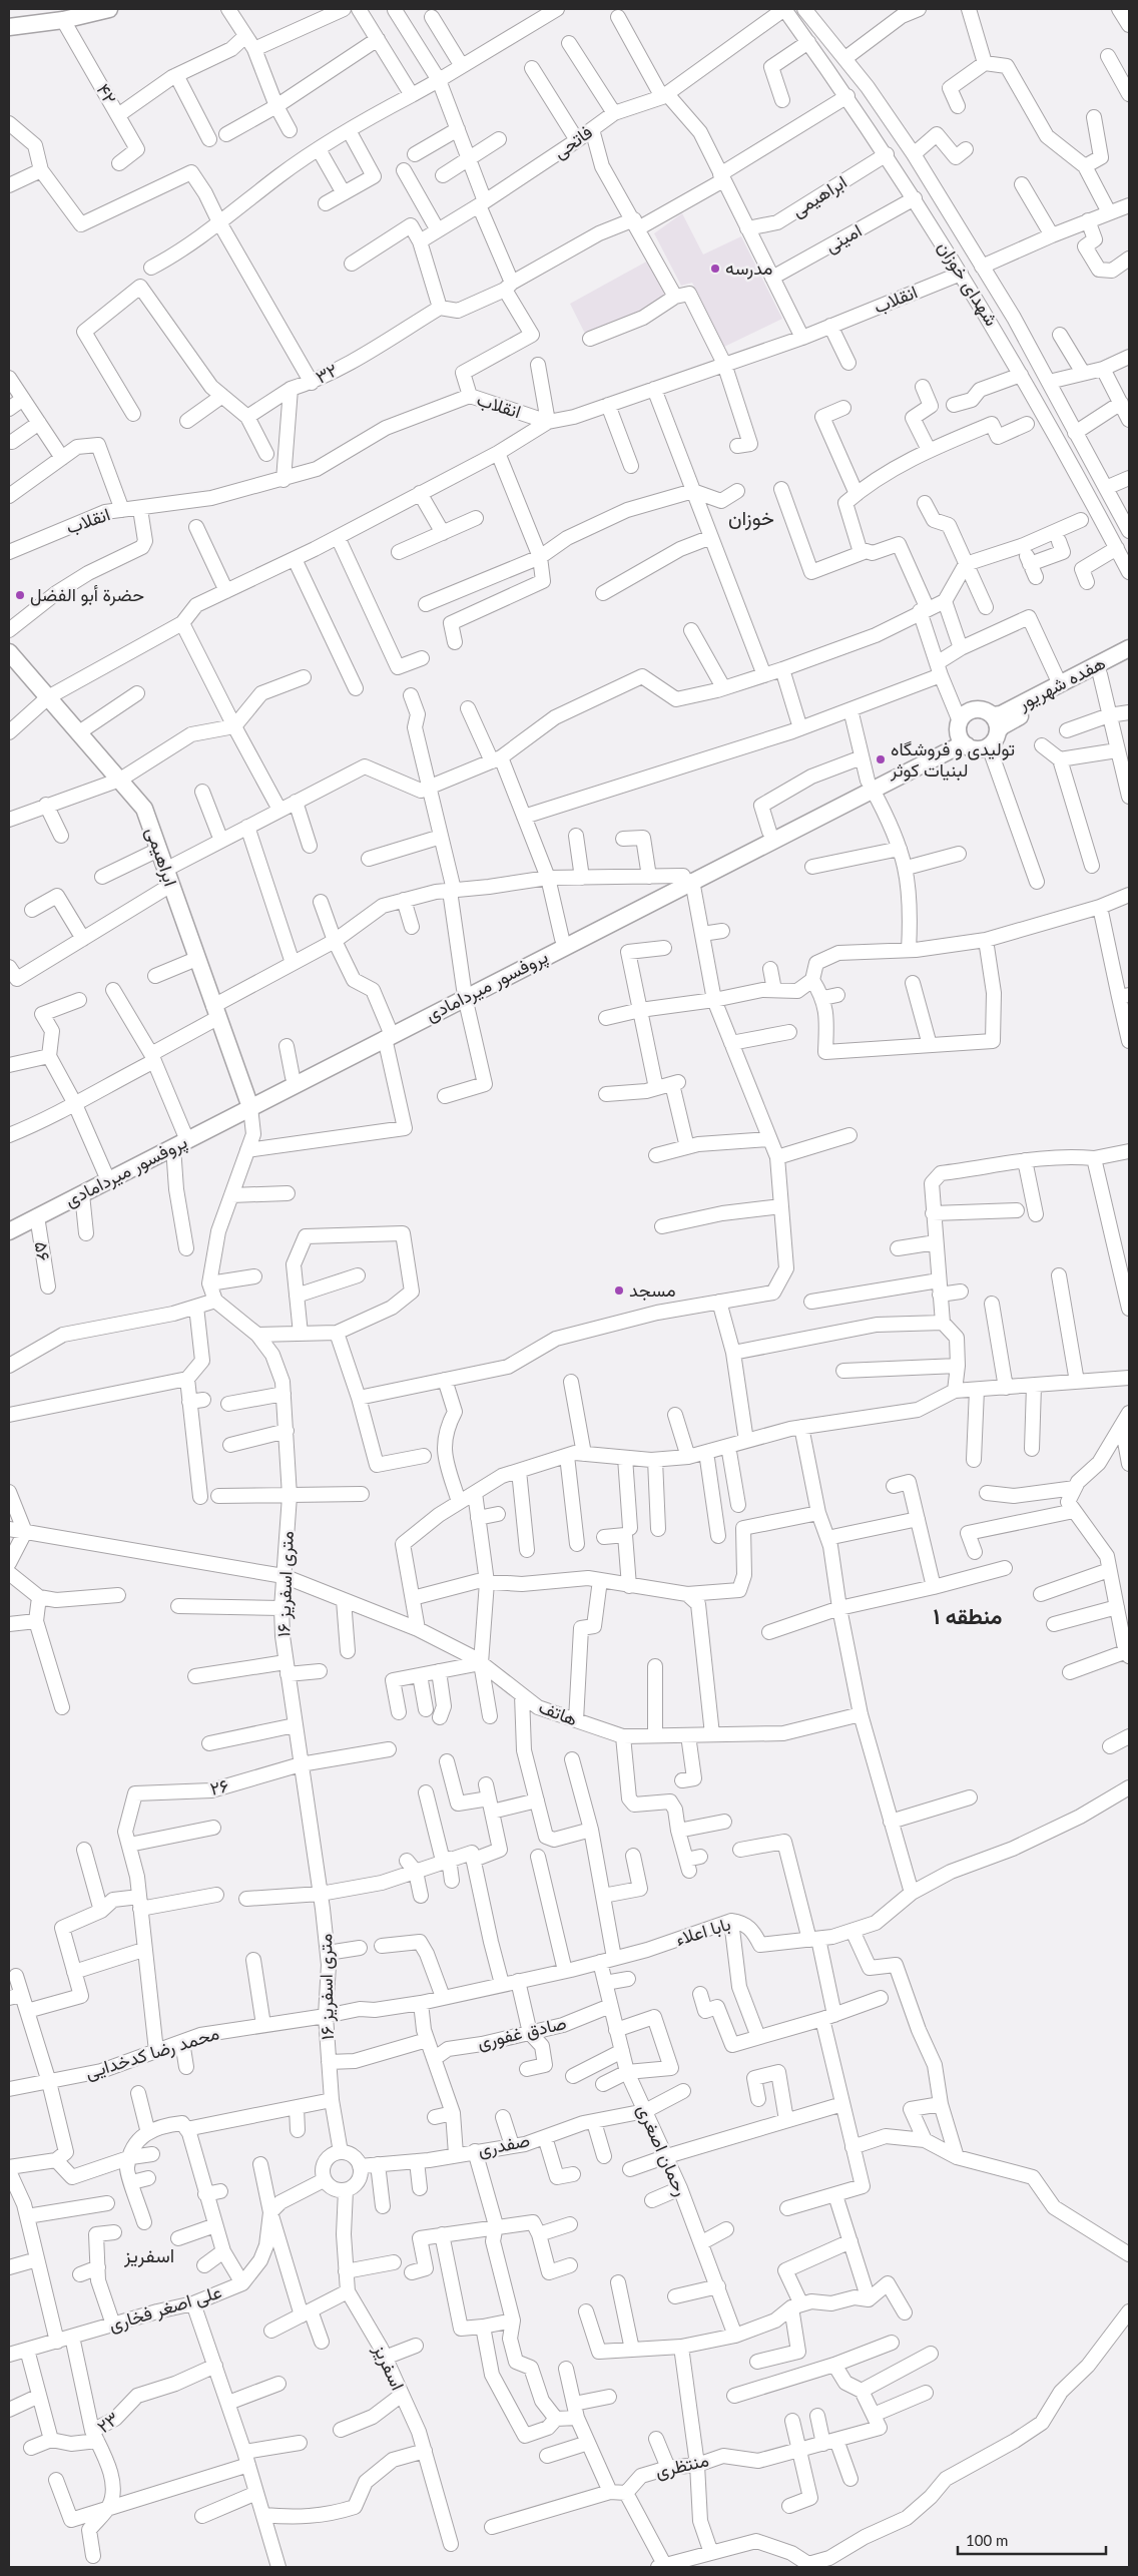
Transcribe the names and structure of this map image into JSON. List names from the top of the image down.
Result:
{
  "streets": {
    "main road": ["ابراهیمی", "هفده شهریور", "پروفسور میردامادی"],
    "street": [
      "۴۲",
      "فاتحی",
      "امینی",
      "شهدای خوزان",
      "انقلاب",
      "۳۲",
      "۵۶",
      "۱۶ متری اسفریز",
      "هاتف",
      "۲۶",
      "بابا اعلاء",
      "صادق غفوری",
      "محمد رضا کدخدایی",
      "صفدری",
      "رحمان اصغری",
      "علی اصغر فخاری",
      "اسفریز",
      "۲۳",
      "منتظری"
    ]
  },
  "crossings": [
    ["فاتحی", "شهدای خوزان"],
    ["ابراهیمی", "شهدای خوزان"],
    ["ابراهیمی", "پروفسور میردامادی"],
    ["امینی", "شهدای خوزان"],
    ["شهدای خوزان", "انقلاب"],
    ["هفده شهریور", "پروفسور میردامادی"],
    ["پروفسور میردامادی", "۵۶"],
    ["۱۶ متری اسفریز", "هاتف"],
    ["۱۶ متری اسفریز", "۲۶"],
    ["۱۶ متری اسفریز", "بابا اعلاء"],
    ["۱۶ متری اسفریز", "محمد رضا کدخدایی"],
    ["۱۶ متری اسفریز", "صفدری"],
    ["۱۶ متری اسفریز", "اسفریز"],
    ["بابا اعلاء", "محمد رضا کدخدایی"],
    ["بابا اعلاء", "رحمان اصغری"],
    ["صادق غفوری", "رحمان اصغری"],
    ["صفدری", "رحمان اصغری"],
    ["صفدری", "اسفریز"]
  ],
  "districts": ["خوزان", "منطقه ۱", "اسفریز"],
  "places": [
    "مدرسه",
    "حضرة أبو الفضل",
    "تولیدی و فروشگاه لبنیات کوثر",
    "مسجد"
  ],
  "scale_bar": "100 m"
}
